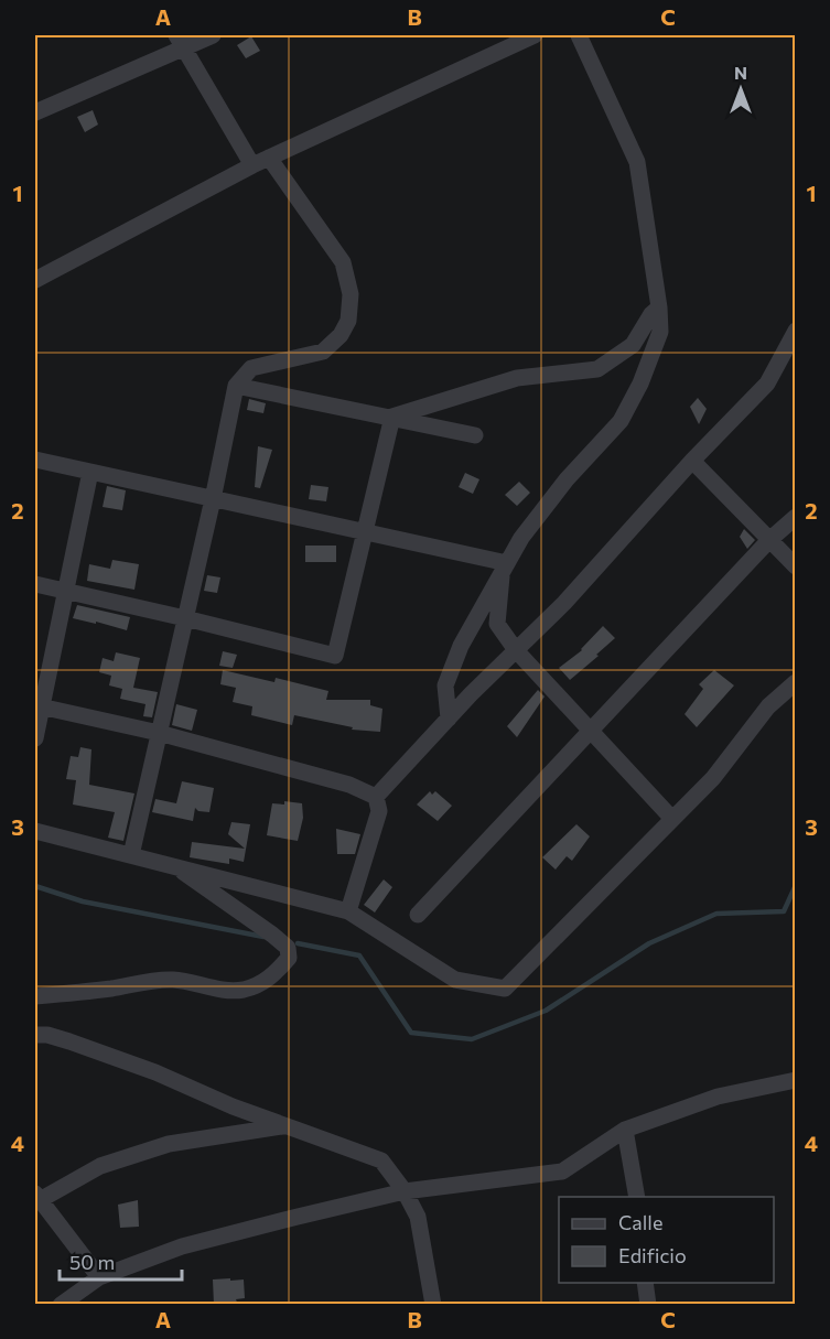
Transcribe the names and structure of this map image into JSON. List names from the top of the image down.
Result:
{
  "legend": ["Calle", "Edificio"],
  "scale_bar": "50 m",
  "north": "top",
  "grid": {
    "columns": ["A", "B", "C"],
    "rows": [
      "1",
      "2",
      "3",
      "4"
    ]
  }
}
